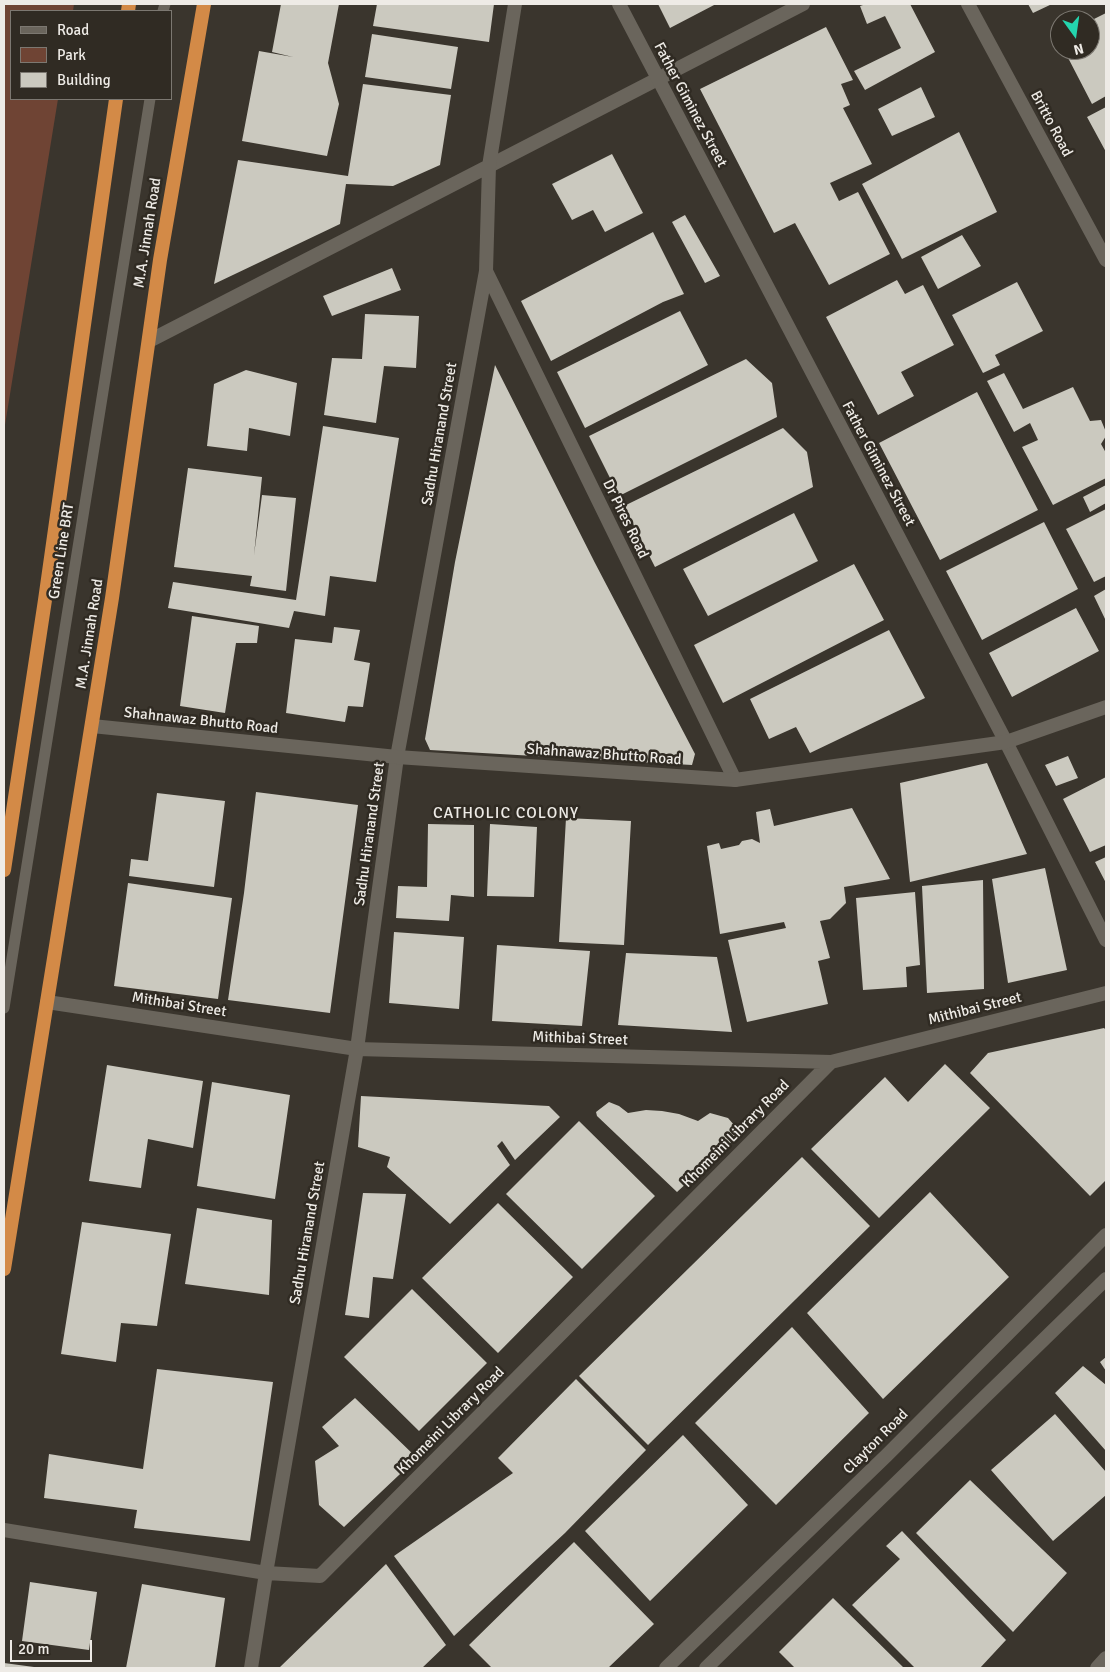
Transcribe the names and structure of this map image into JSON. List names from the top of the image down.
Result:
{
  "streets": {
    "highway": ["M.A. Jinnah Road"],
    "street": [
      "Father Giminez Street",
      "Britto Road",
      "Sadhu Hiranand Street",
      "Dr Pires Road",
      "Shahnawaz Bhutto Road",
      "Mithibai Street",
      "Khomeini Library Road",
      "Clayton Road"
    ],
    "lane": ["Green Line BRT"]
  },
  "crossings": [
    ["Father Giminez Street", "Shahnawaz Bhutto Road"],
    ["M.A. Jinnah Road", "Shahnawaz Bhutto Road"],
    ["M.A. Jinnah Road", "Mithibai Street"],
    ["Sadhu Hiranand Street", "Dr Pires Road"],
    ["Sadhu Hiranand Street", "Shahnawaz Bhutto Road"],
    ["Sadhu Hiranand Street", "Mithibai Street"],
    ["Sadhu Hiranand Street", "Khomeini Library Road"],
    ["Dr Pires Road", "Shahnawaz Bhutto Road"],
    ["Mithibai Street", "Khomeini Library Road"]
  ],
  "districts": ["CATHOLIC COLONY"],
  "legend": ["Road", "Park", "Building"],
  "scale_bar": "20 m",
  "north": "bottom"
}
